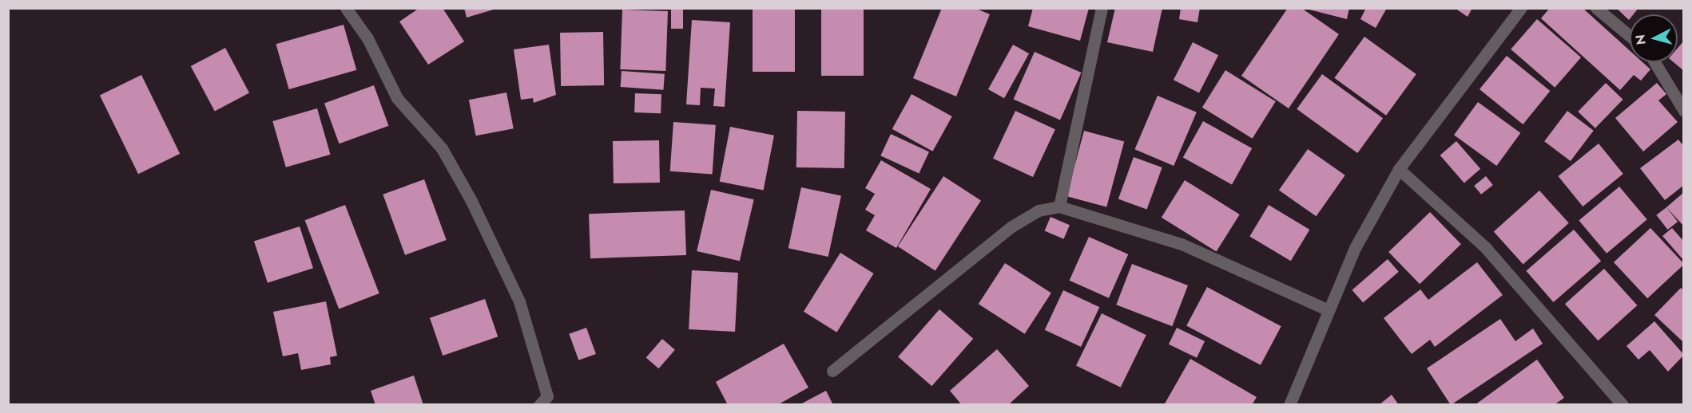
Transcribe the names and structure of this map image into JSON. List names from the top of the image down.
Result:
{
  "north": "left"
}
